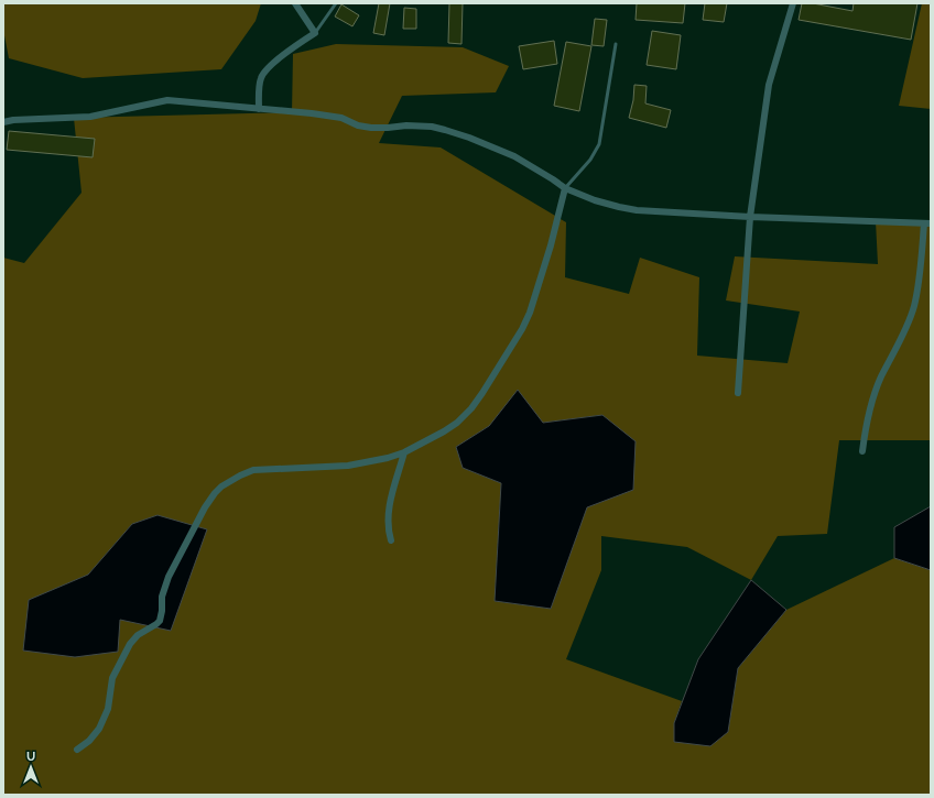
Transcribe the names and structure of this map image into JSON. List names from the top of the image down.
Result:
{
  "north": "top"
}
